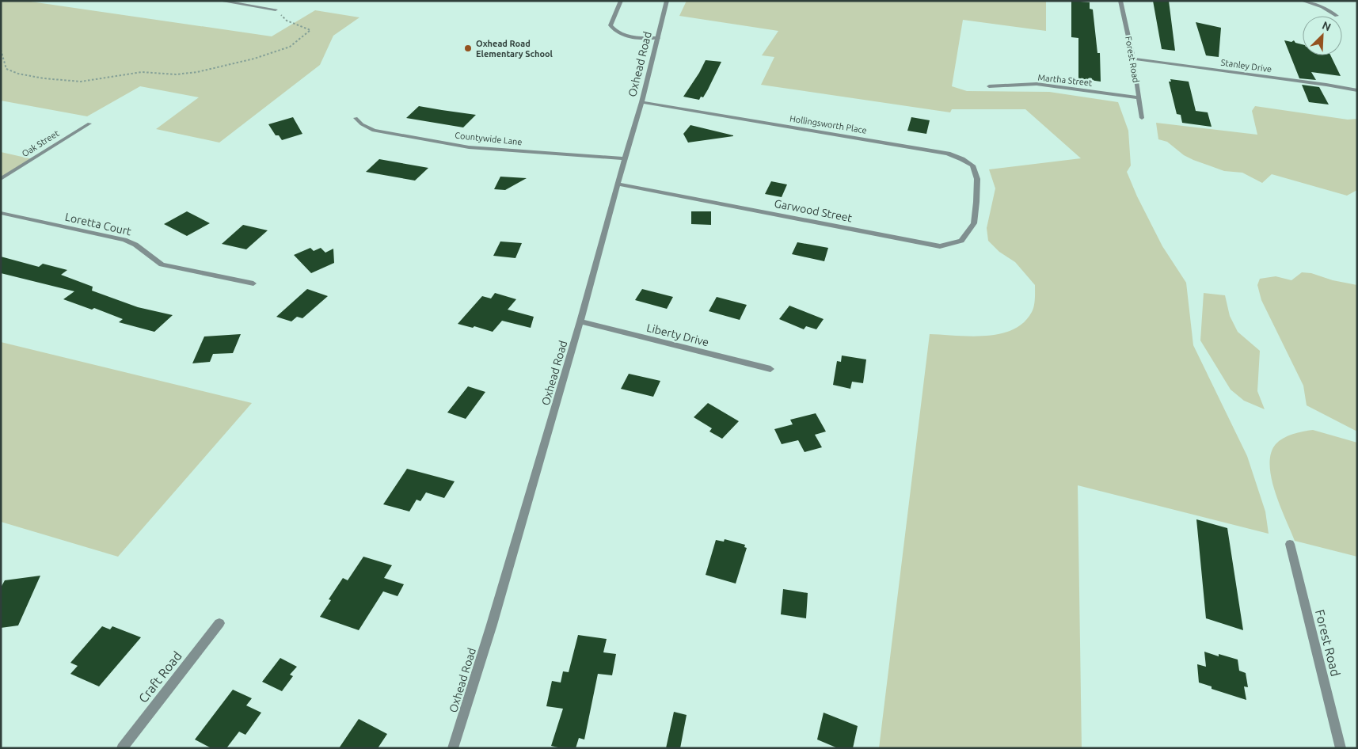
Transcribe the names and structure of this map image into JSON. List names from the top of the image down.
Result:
{
  "streets": {
    "street": [
      "Forest Road",
      "Oxhead Road",
      "Stanley Drive",
      "Martha Street",
      "Hollingsworth Place",
      "Countywide Lane",
      "Oak Street",
      "Garwood Street",
      "Loretta Court",
      "Liberty Drive",
      "Craft Road"
    ]
  },
  "crossings": [
    ["Forest Road", "Stanley Drive"],
    ["Forest Road", "Martha Street"],
    ["Oxhead Road", "Hollingsworth Place"],
    ["Oxhead Road", "Countywide Lane"],
    ["Oxhead Road", "Garwood Street"],
    ["Oxhead Road", "Liberty Drive"],
    ["Hollingsworth Place", "Garwood Street"]
  ],
  "places": ["Oxhead Road Elementary School"],
  "north": "top right"
}
